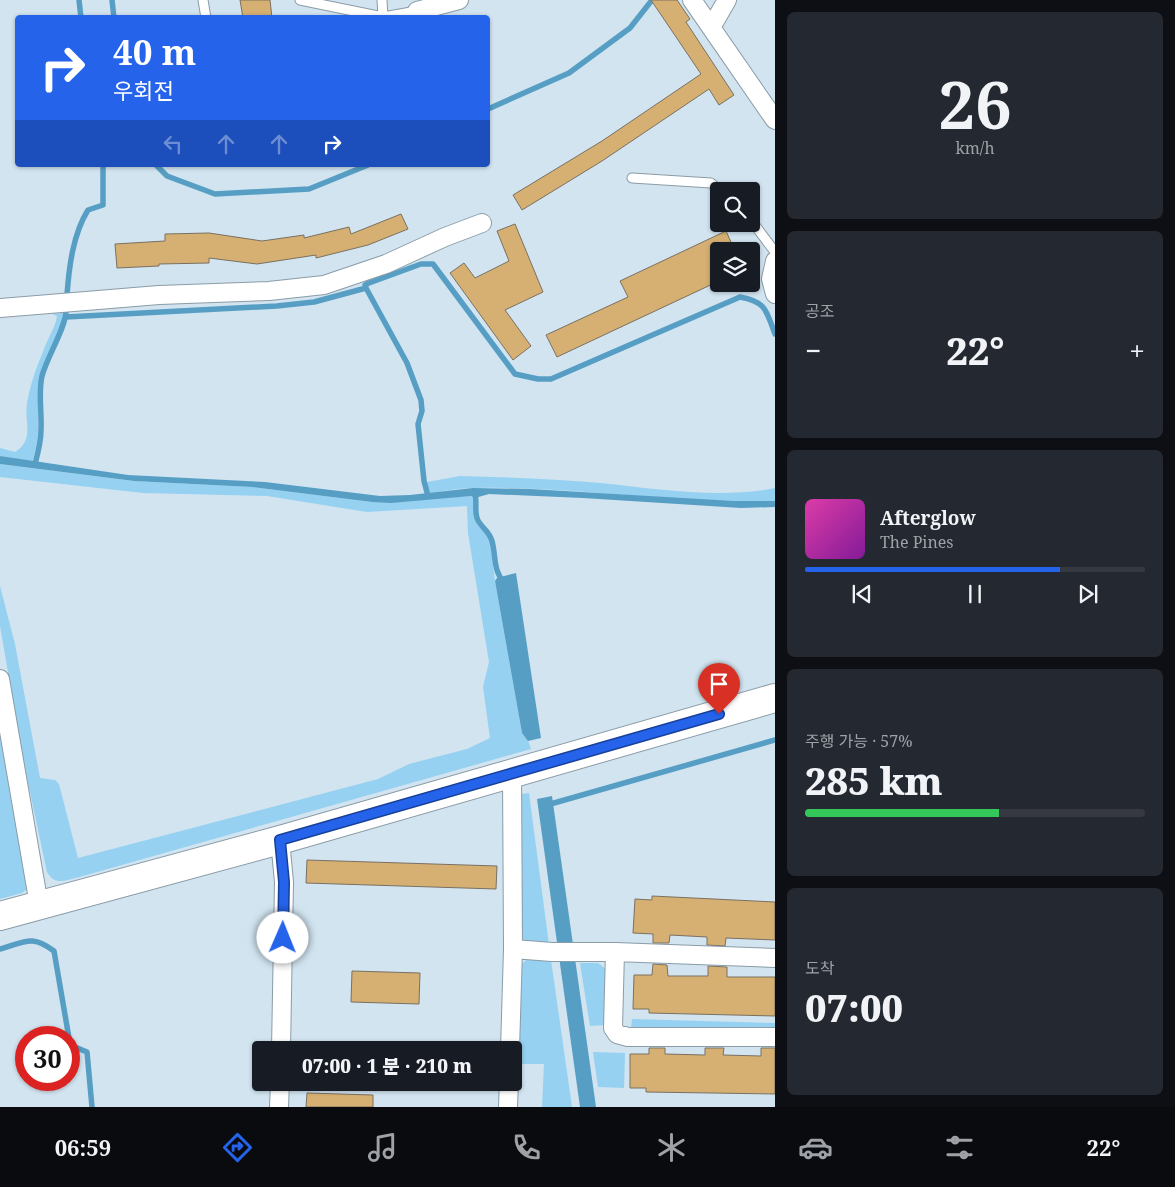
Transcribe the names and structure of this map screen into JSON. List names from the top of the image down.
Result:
{
  "page": {
    "tile": [
      ["26", "km/h"],
      "공조",
      ["주행 가능 · 57%", "285 km"],
      ["도착", "07:00"]
    ],
    "turn": ["40 m", "우회전"],
    "heat": ["−", "22°", "+"],
    "song": ["Afterglow", "The Pines"],
    "limit": "30",
    "trip": "07:00 · 1 분 · 210 m",
    "tabs": ["06:59", "22°"]
  }
}
